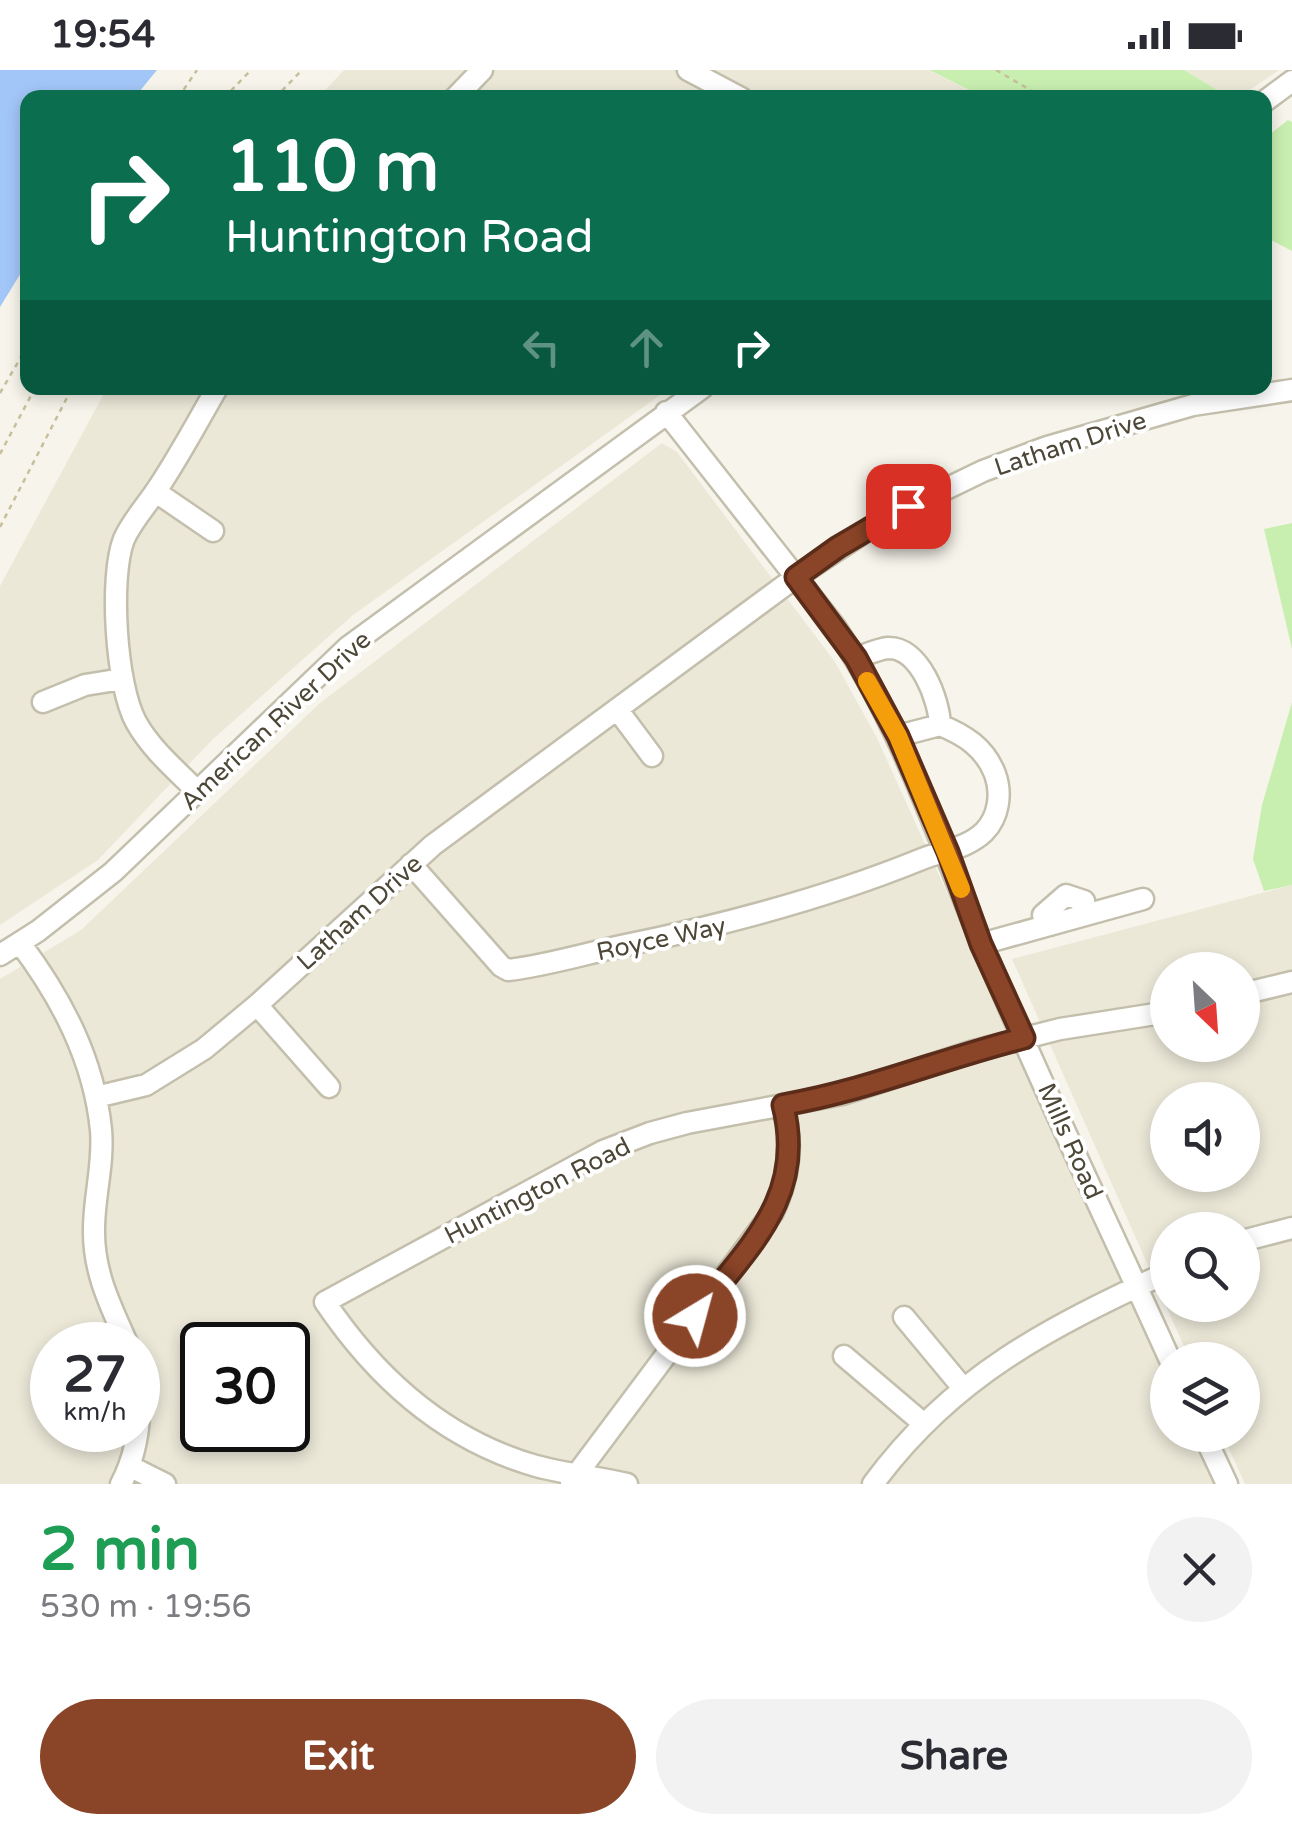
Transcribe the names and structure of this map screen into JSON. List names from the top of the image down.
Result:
{
  "streets": {
    "street": [
      "Latham Drive",
      "American River Drive",
      "Royce Way",
      "Mills Road",
      "Huntington Road"
    ]
  },
  "crossings": [
    ["Latham Drive", "Royce Way"],
    ["Latham Drive", "Mills Road"],
    ["American River Drive", "Mills Road"],
    ["Royce Way", "Mills Road"],
    ["Mills Road", "Huntington Road"]
  ],
  "north": "bottom right",
  "page": {
    "status": "19:54",
    "turn": ["110 m", "Huntington Road"],
    "speed": "27 km/h",
    "limit": "30",
    "heading": ["2 min", "530 m · 19:56"],
    "buttons": ["Exit", "Share"]
  }
}
